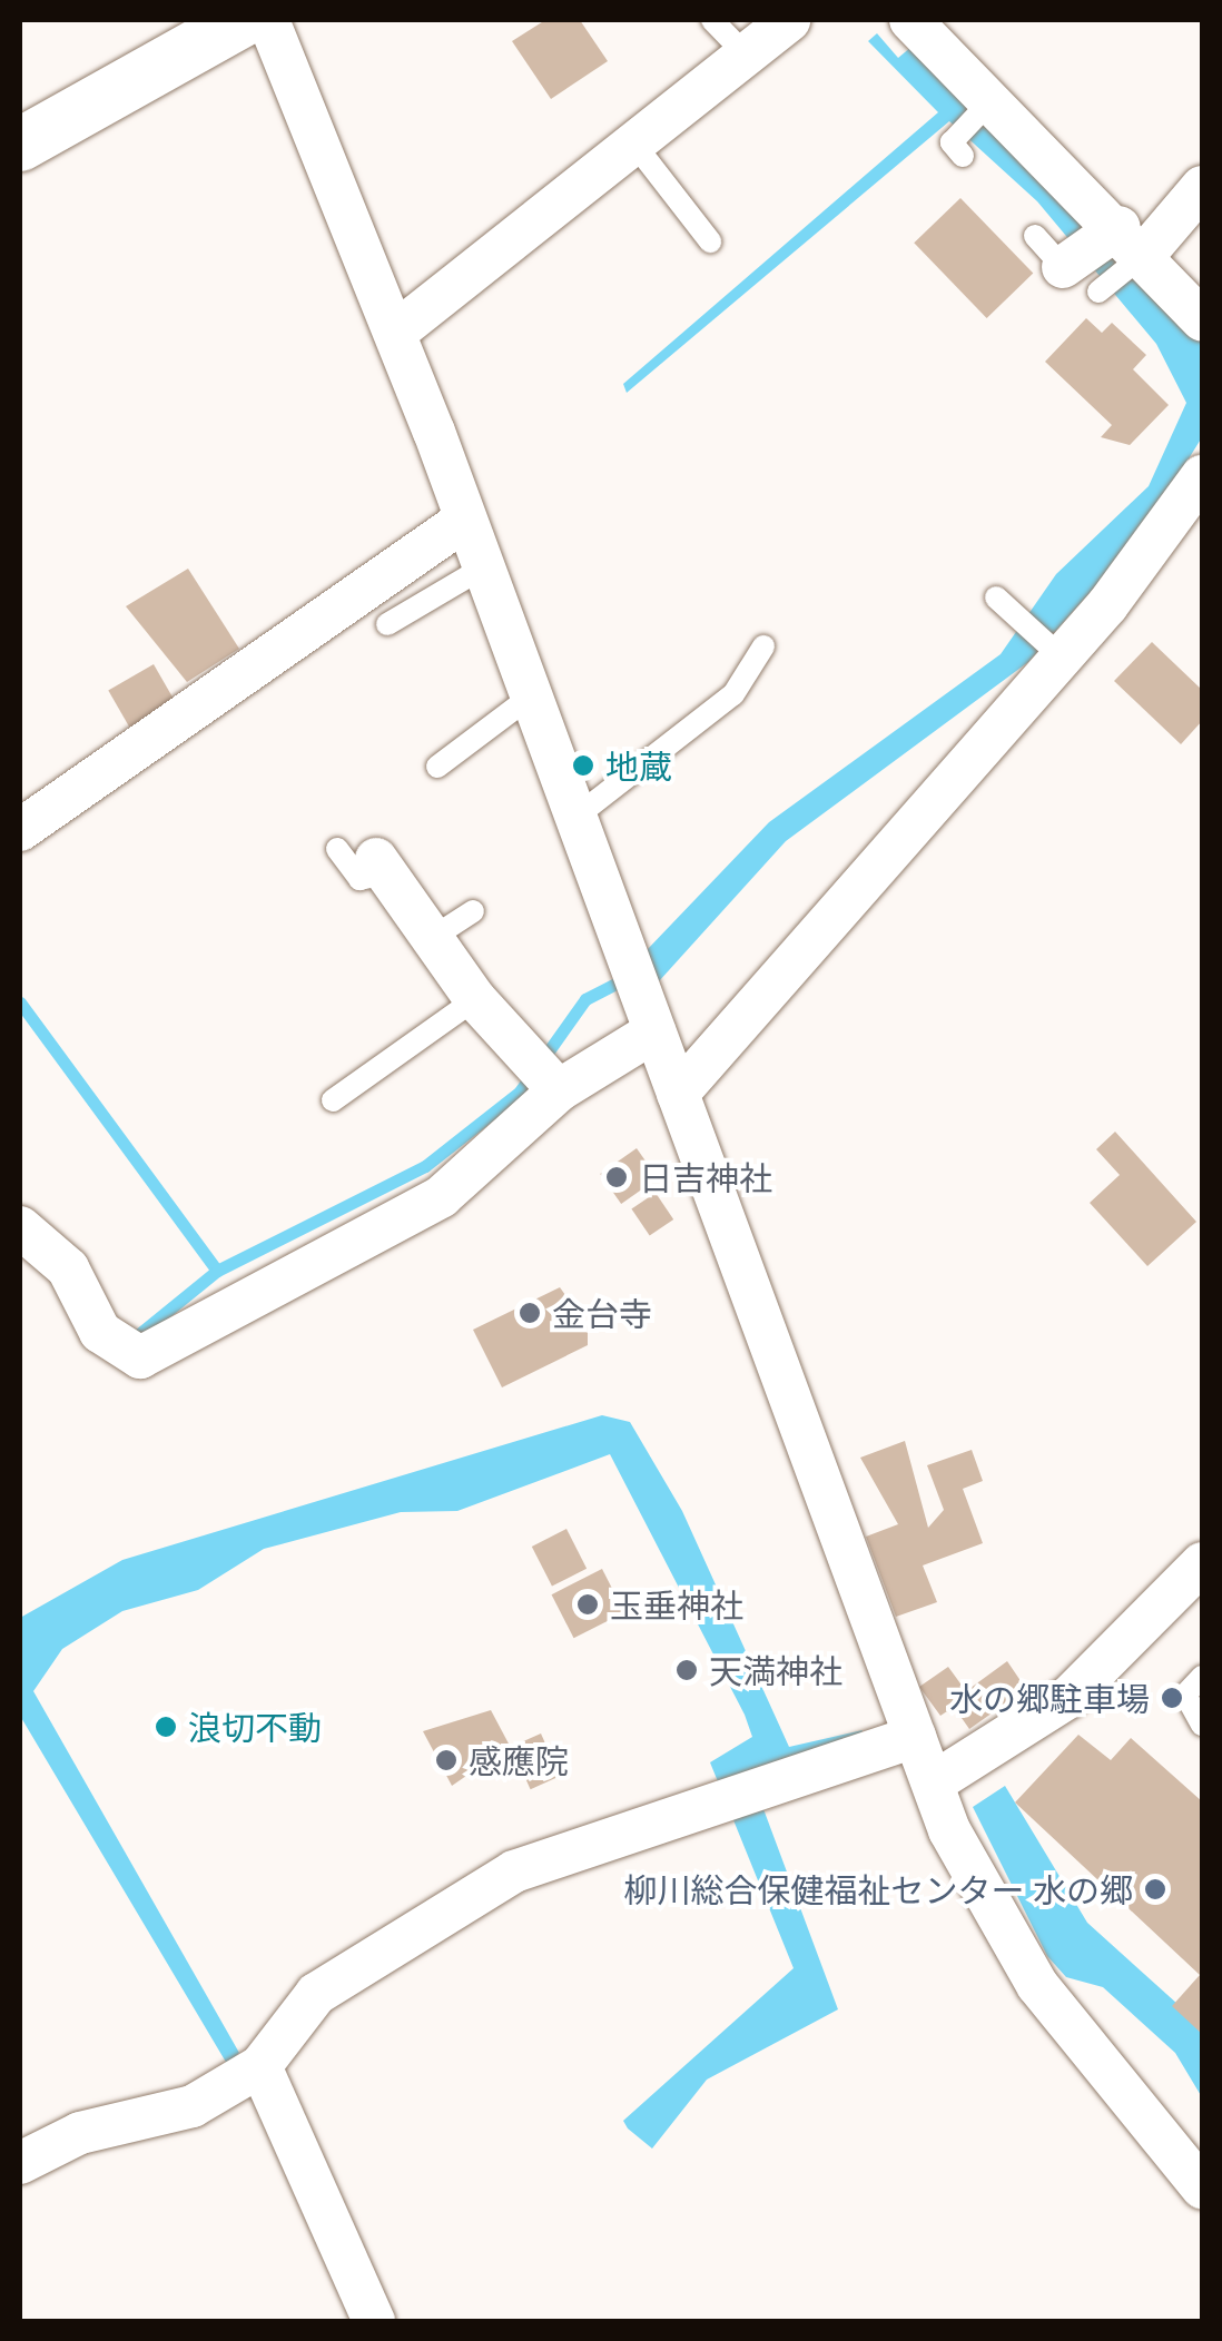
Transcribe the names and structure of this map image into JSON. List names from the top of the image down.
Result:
{
  "places": [
    "地蔵",
    "日吉神社",
    "金台寺",
    "玉垂神社",
    "天満神社",
    "水の郷駐車場",
    "浪切不動",
    "感應院",
    "柳川総合保健福祉センター 水の郷"
  ]
}
